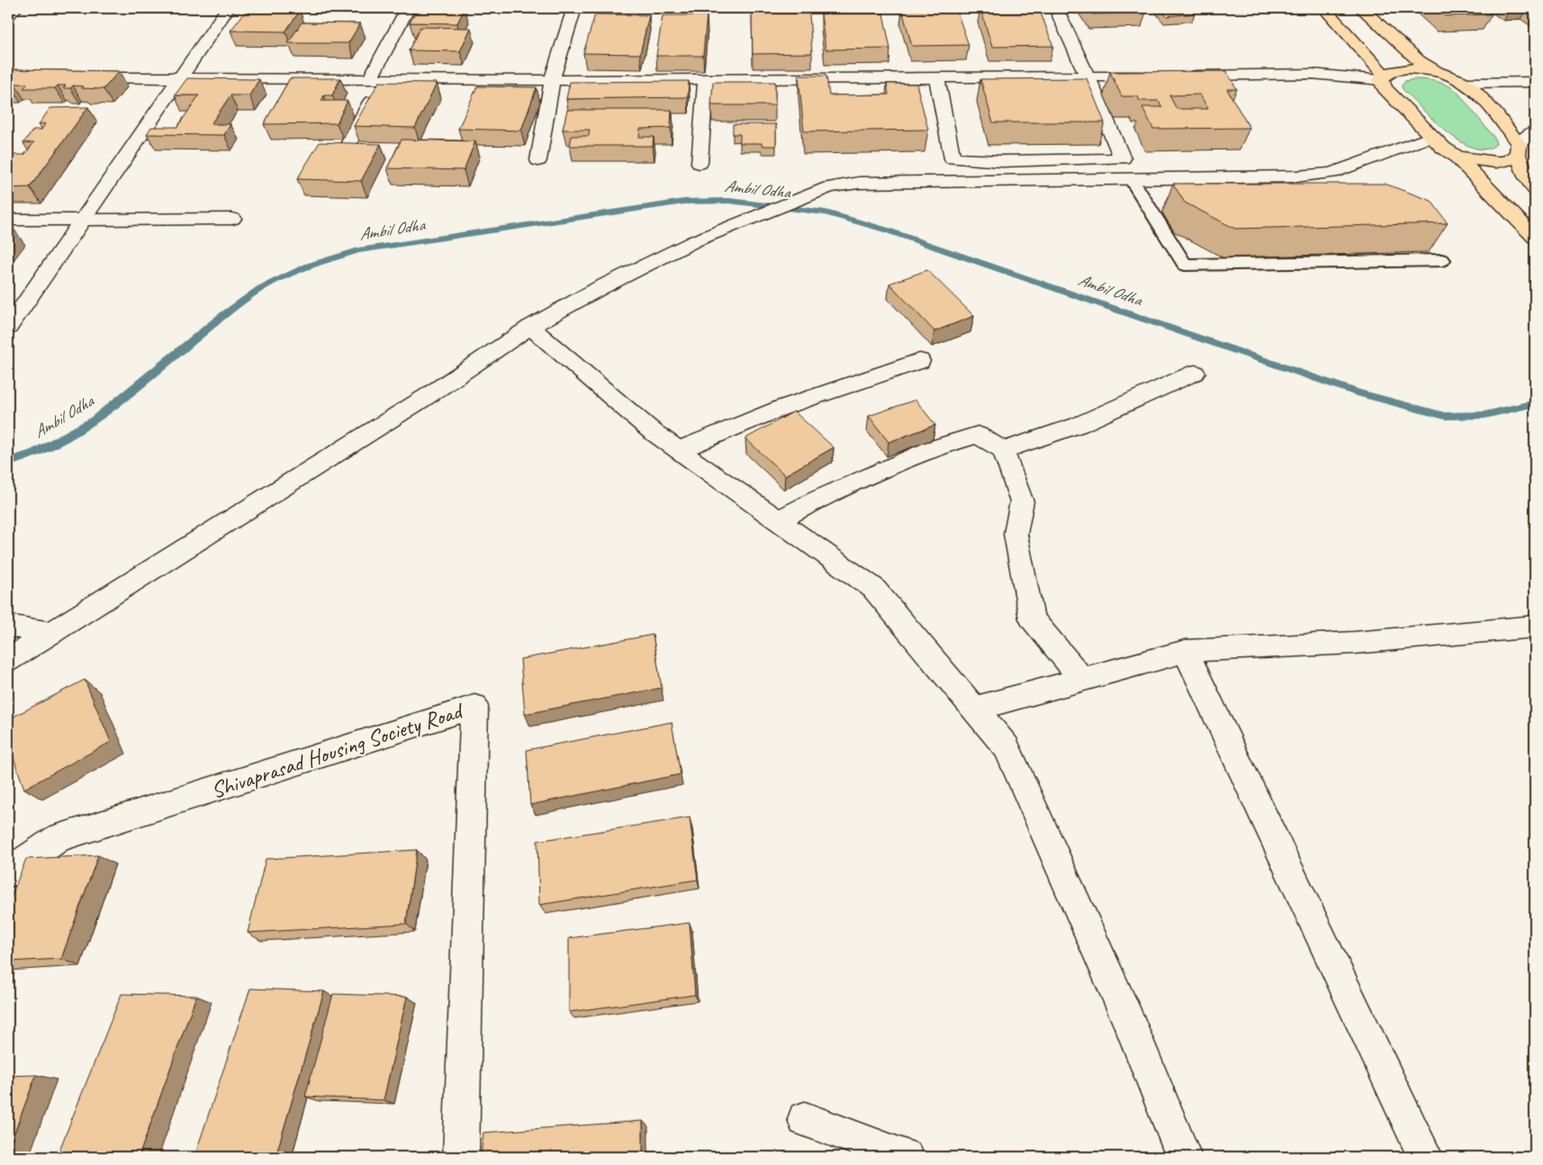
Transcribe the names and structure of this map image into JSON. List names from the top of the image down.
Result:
{
  "streets": {
    "street": ["Shivaprasad Housing Society Road"]
  },
  "water": ["Ambil Odha"]
}
